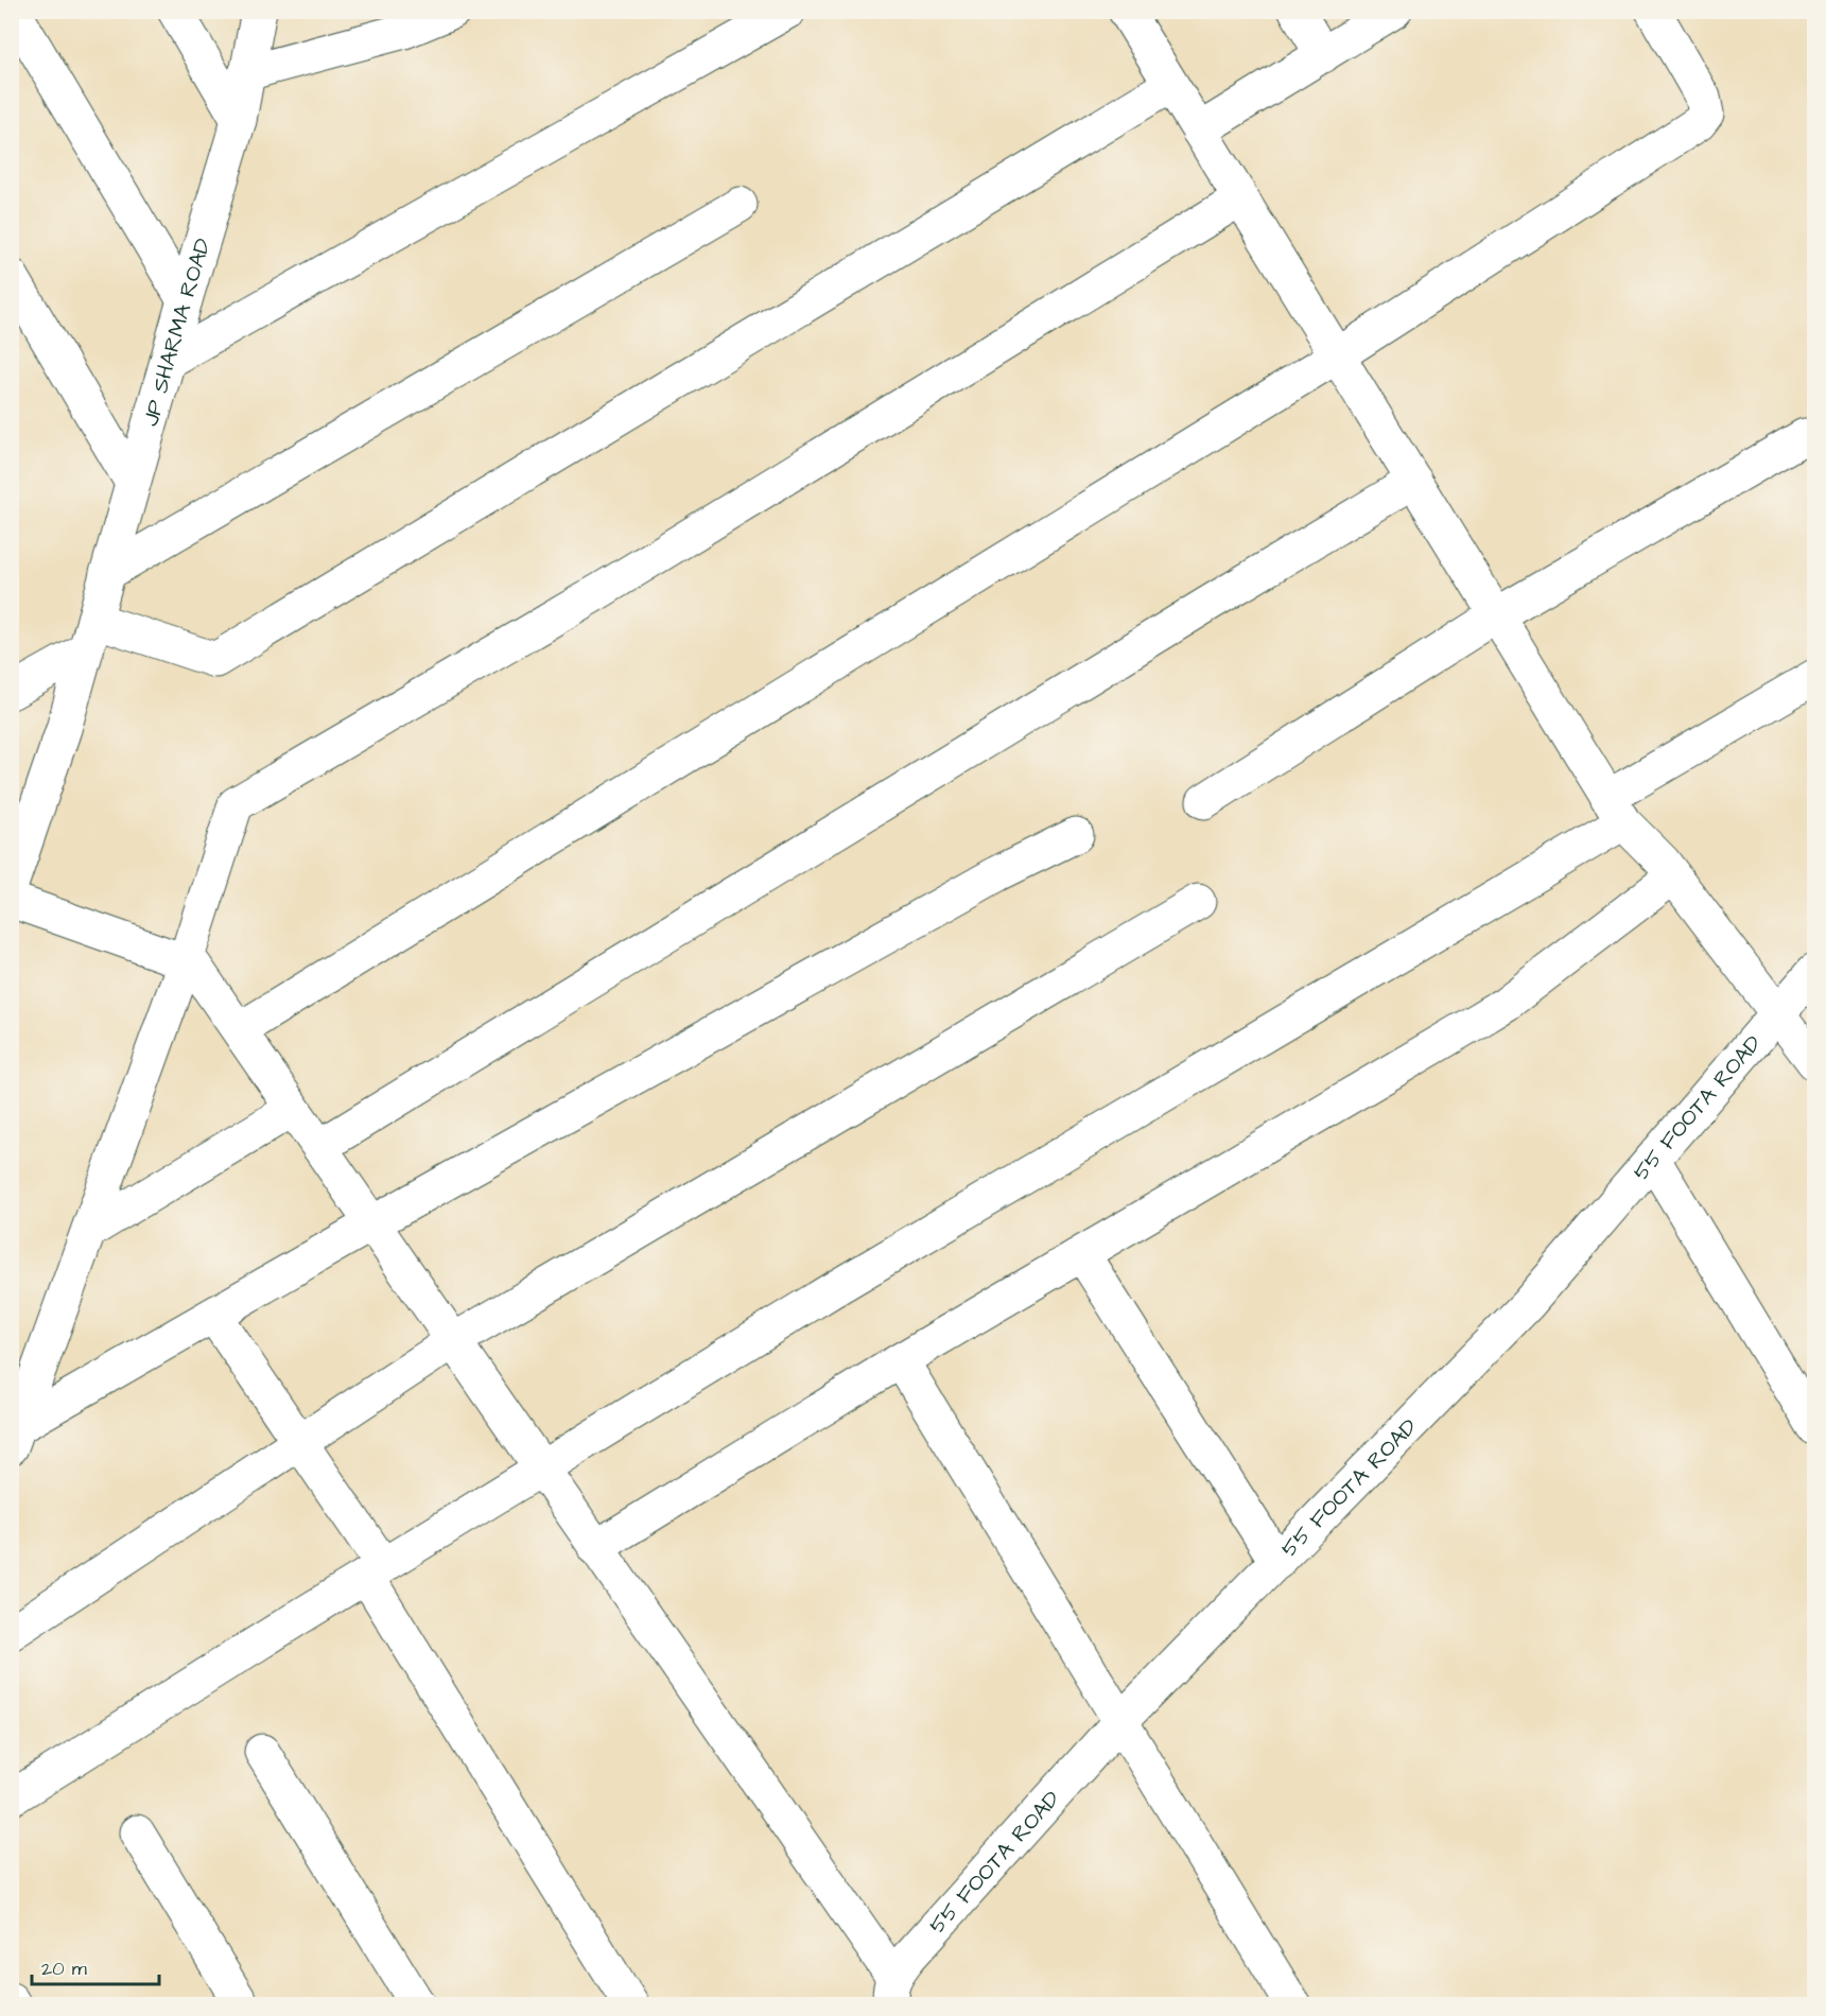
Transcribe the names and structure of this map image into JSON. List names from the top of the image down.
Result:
{
  "streets": {
    "street": ["JP SHARMA ROAD", "55 FOOTA ROAD"]
  },
  "scale_bar": "20 m"
}
